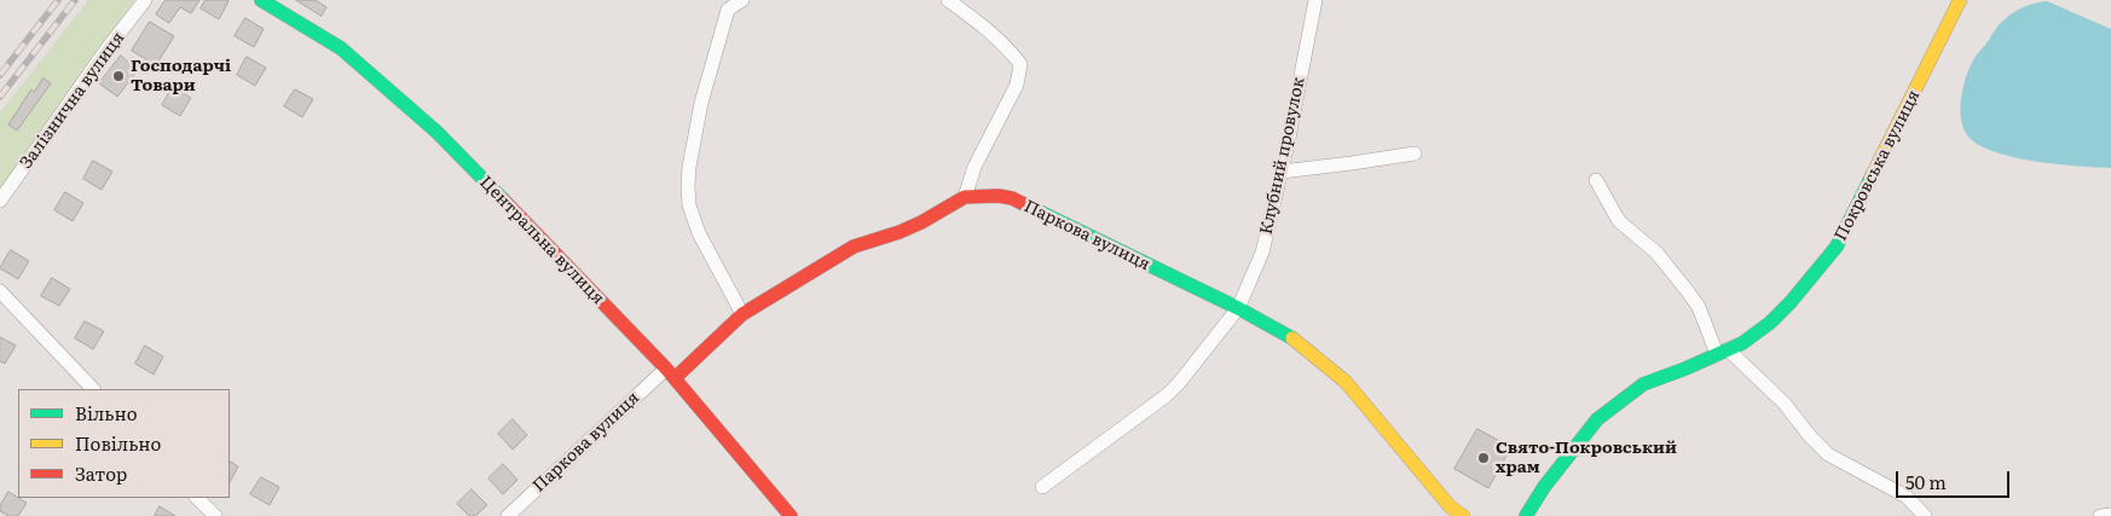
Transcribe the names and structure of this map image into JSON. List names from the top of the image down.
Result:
{
  "streets": {
    "street": [
      "Залізнична вулиця",
      "Клубний провулок",
      "Покровська вулиця",
      "Паркова вулиця",
      "Центральна вулиця"
    ]
  },
  "crossings": [
    ["Клубний провулок", "Паркова вулиця"],
    ["Паркова вулиця", "Центральна вулиця"]
  ],
  "places": ["Господарчі Товари", "Свято-Покровський храм"],
  "legend": ["Вільно", "Повільно", "Затор"],
  "scale_bar": "50 m"
}
